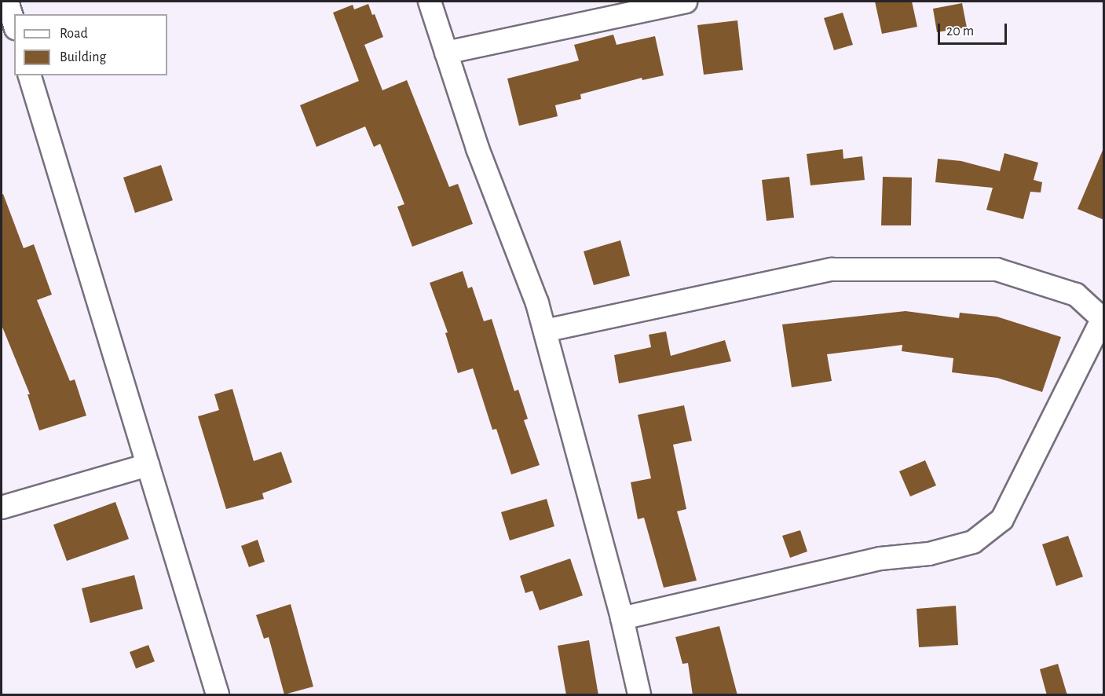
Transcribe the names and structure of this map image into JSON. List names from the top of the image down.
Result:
{
  "legend": ["Road", "Building"],
  "scale_bar": "20 m"
}
